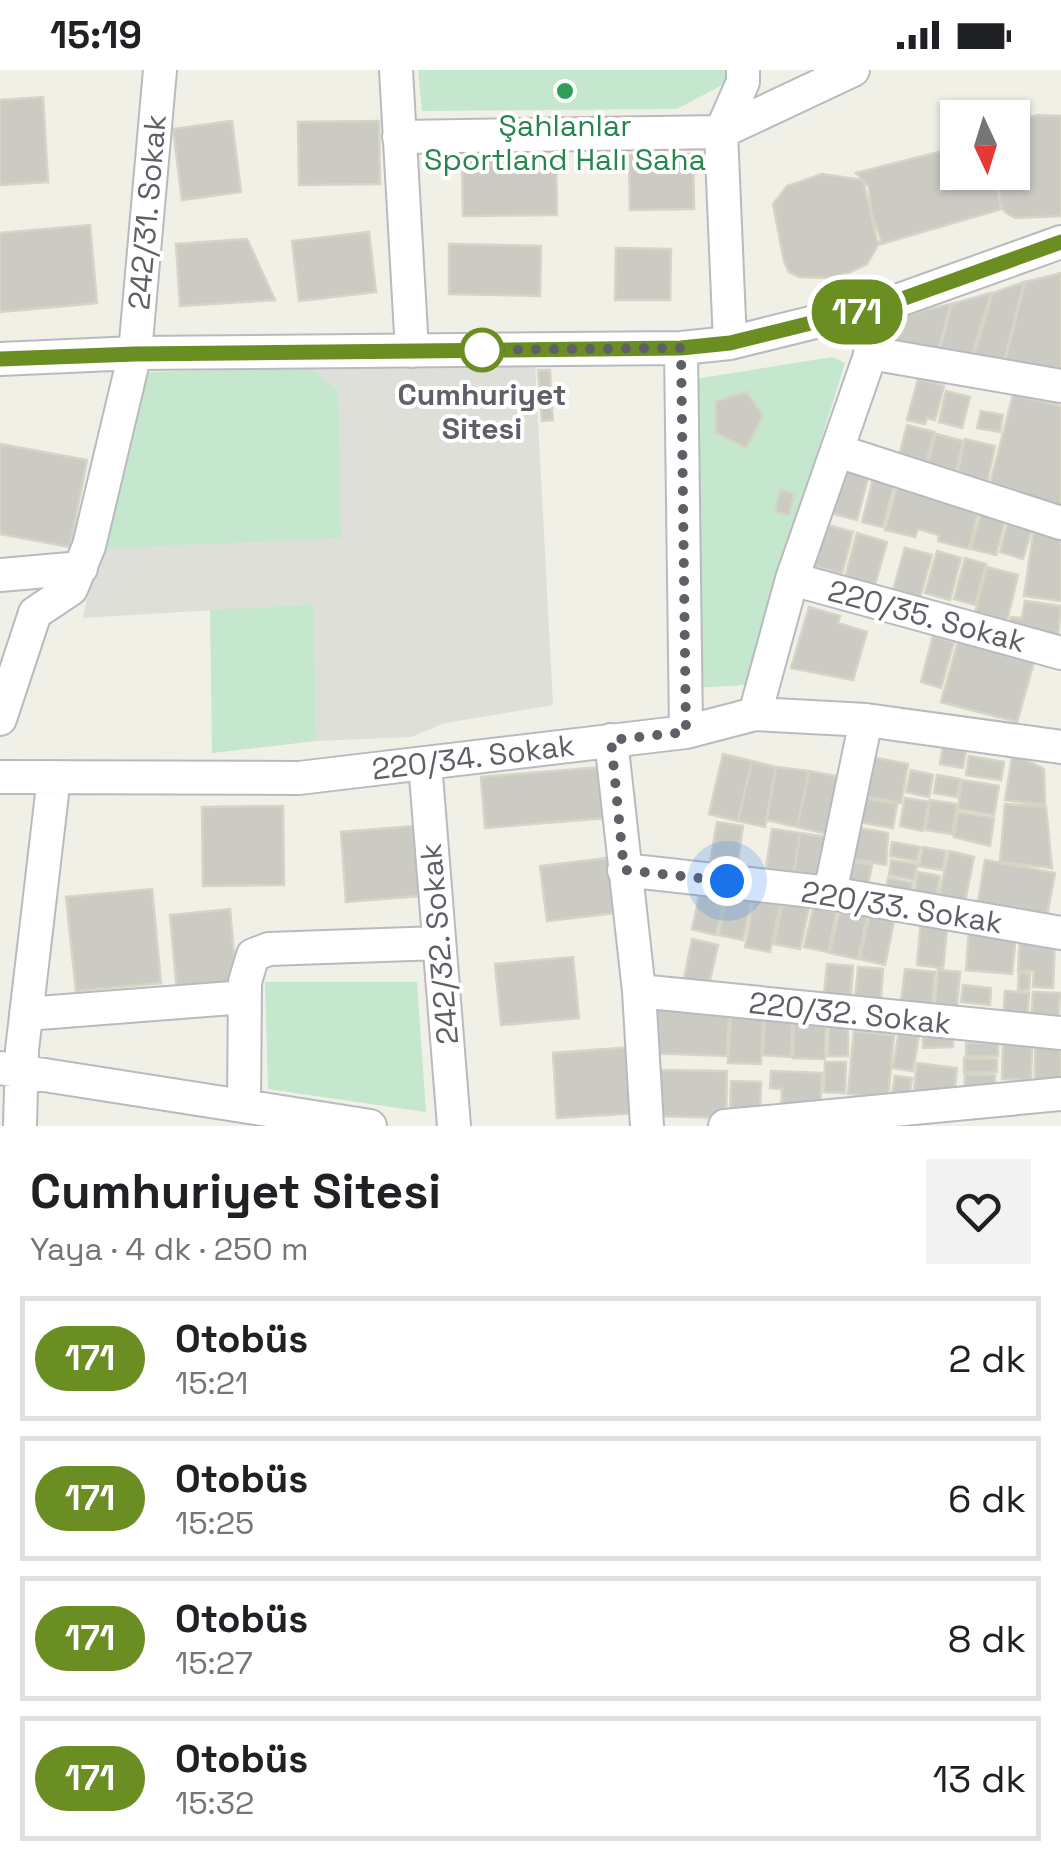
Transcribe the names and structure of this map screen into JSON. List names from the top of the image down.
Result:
{
  "streets": {
    "street": [
      "242/31. Sokak",
      "220/35. Sokak",
      "220/34. Sokak",
      "220/33. Sokak",
      "242/32. Sokak",
      "220/32. Sokak"
    ]
  },
  "crossings": [
    ["220/35. Sokak", "220/34. Sokak"],
    ["220/34. Sokak", "242/32. Sokak"]
  ],
  "places": ["Şahlanlar Sportland Halı Saha", "Cumhuriyet Sitesi"],
  "lines": ["bus line 171"],
  "north": "bottom",
  "page": {
    "status": "15:19",
    "on_map": "171",
    "heading": ["Cumhuriyet Sitesi", "Yaya · 4 dk · 250 m"],
    "list": [
      {
        "mark": "171",
        "name": "Otobüs",
        "note": "15:21",
        "value": "2 dk"
      },
      {
        "mark": "171",
        "name": "Otobüs",
        "note": "15:25",
        "value": "6 dk"
      },
      {
        "mark": "171",
        "name": "Otobüs",
        "note": "15:27",
        "value": "8 dk"
      },
      {
        "mark": "171",
        "name": "Otobüs",
        "note": "15:32",
        "value": "13 dk"
      }
    ]
  }
}
